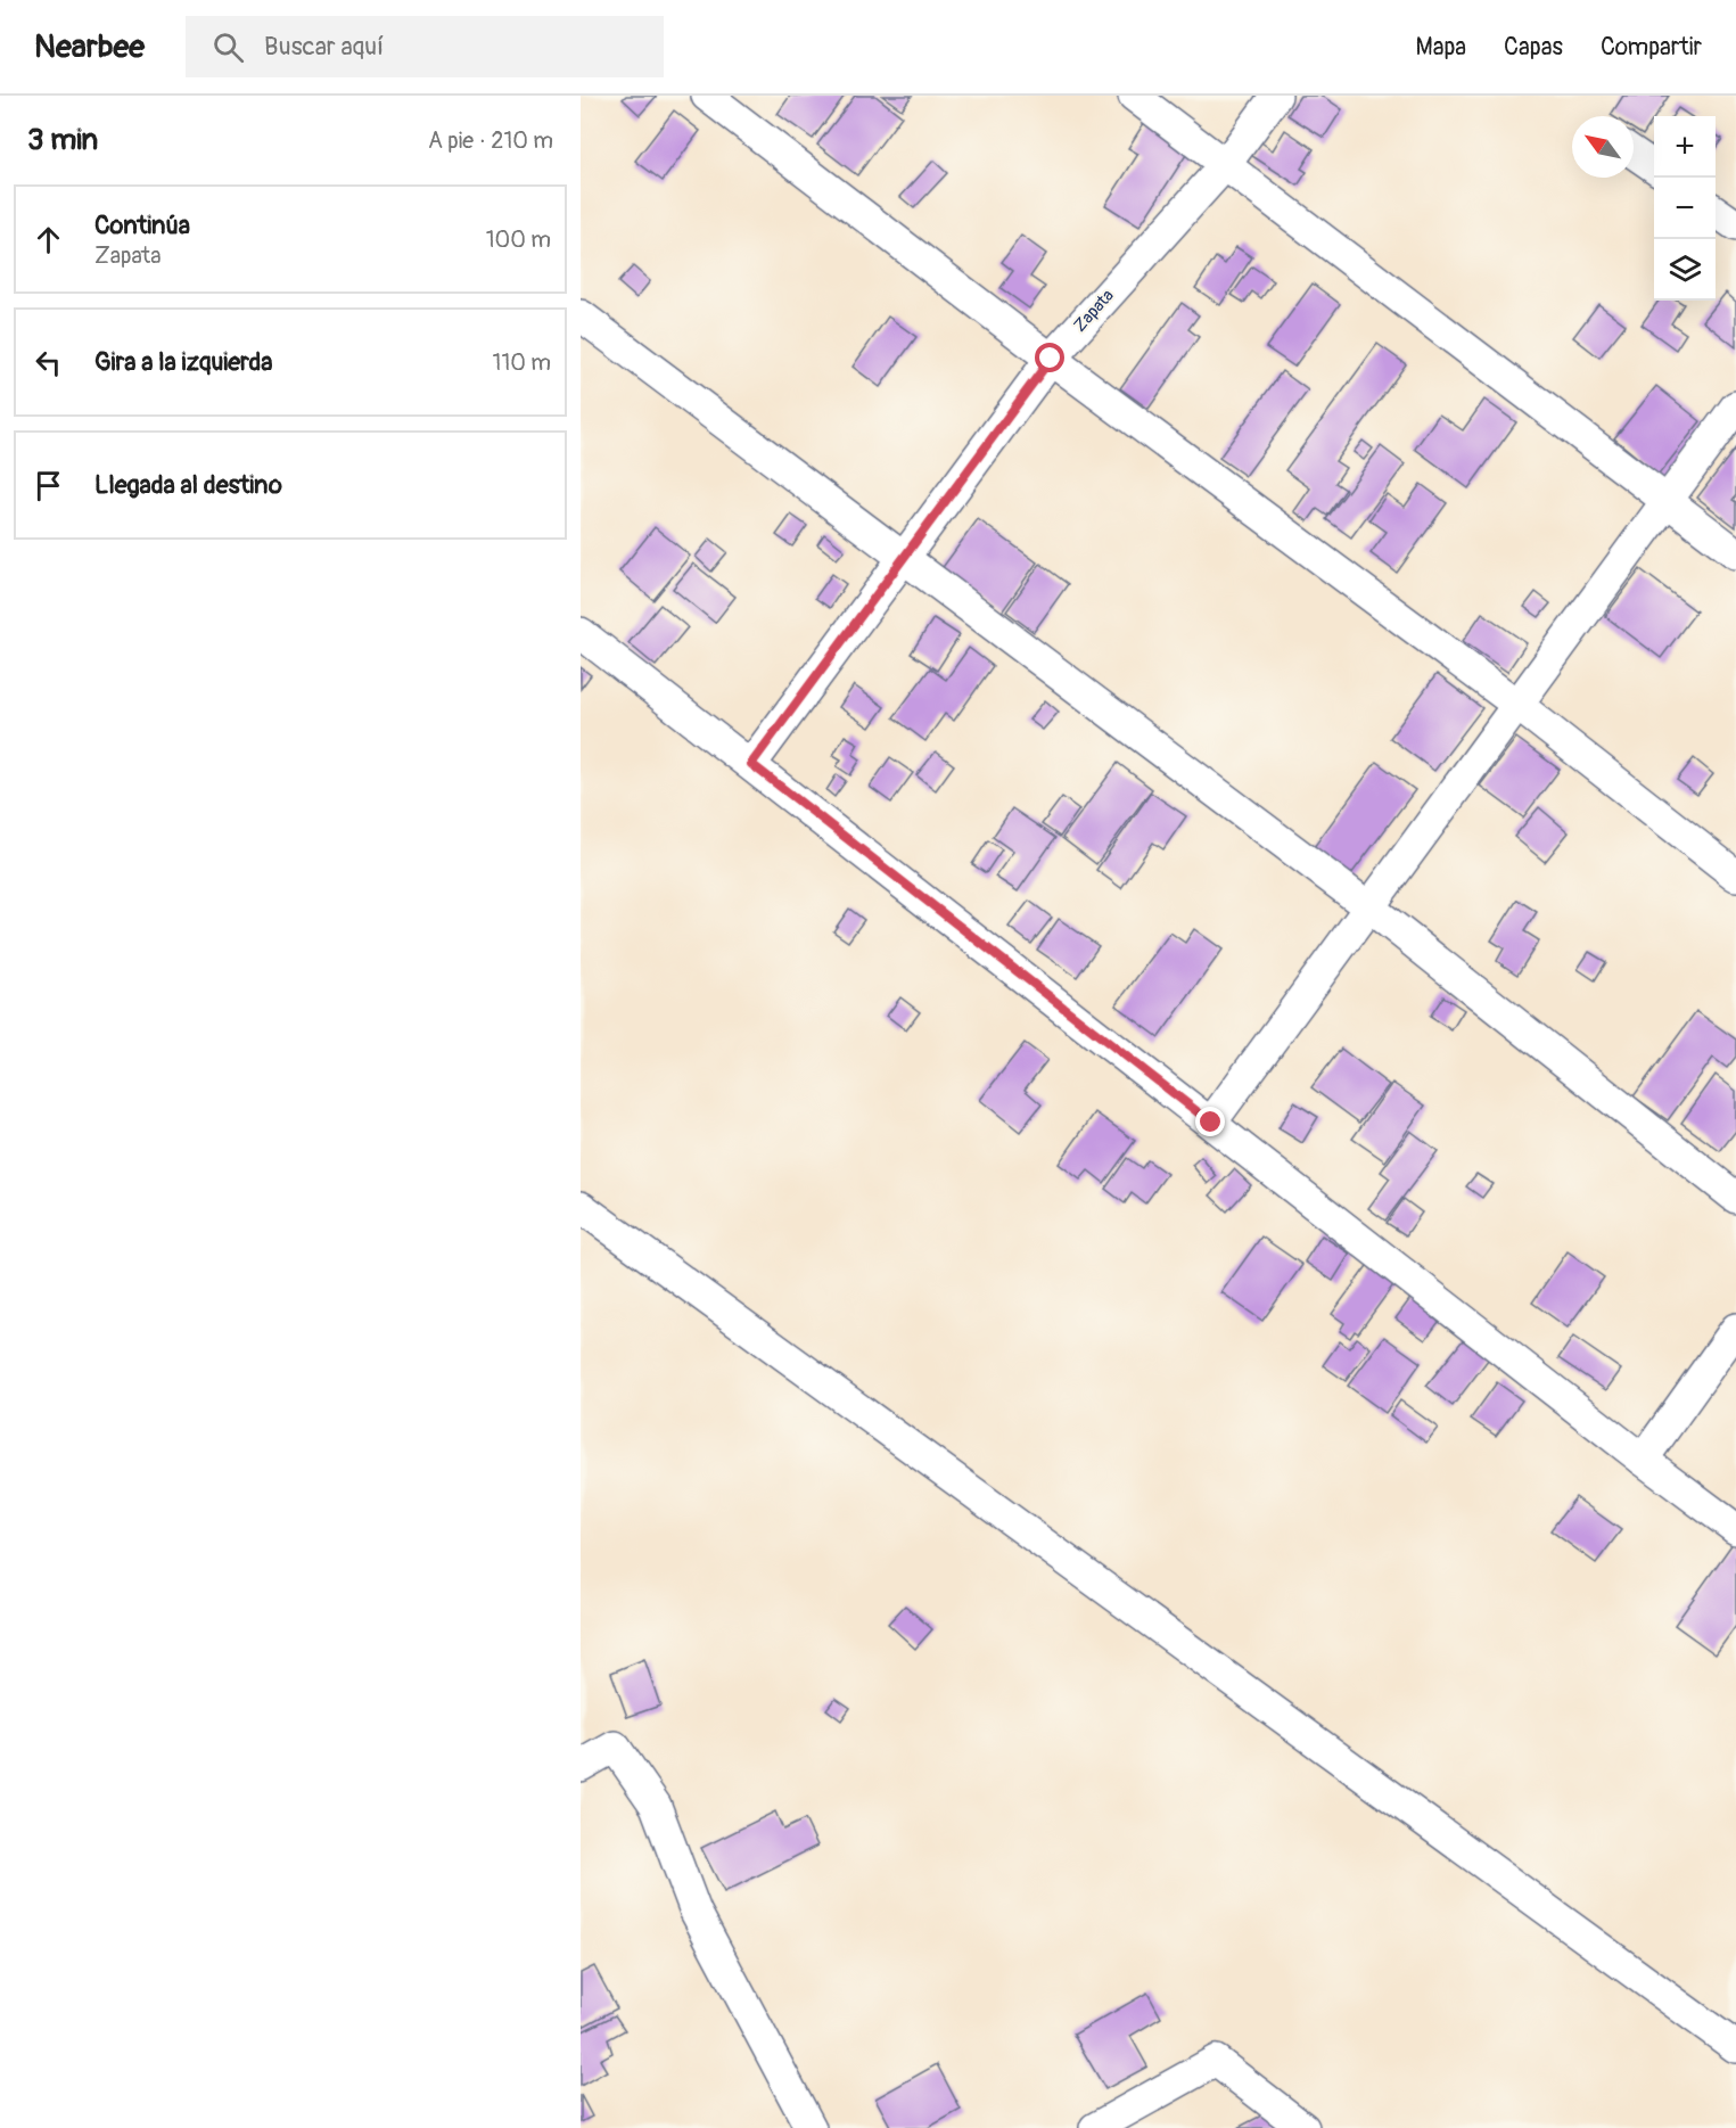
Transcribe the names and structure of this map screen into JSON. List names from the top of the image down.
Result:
{
  "streets": {
    "street": ["Zapata"]
  },
  "north": "top left",
  "page": {
    "header": "Nearbee",
    "search": "Buscar aquí",
    "nav": ["Mapa", "Capas", "Compartir"],
    "heading": ["3 min", "A pie · 210 m"],
    "map_buttons": ["+", "−"],
    "list": [
      ["Continúa", "Zapata", "100 m"],
      ["Gira a la izquierda", "110 m"],
      "Llegada al destino"
    ]
  }
}
